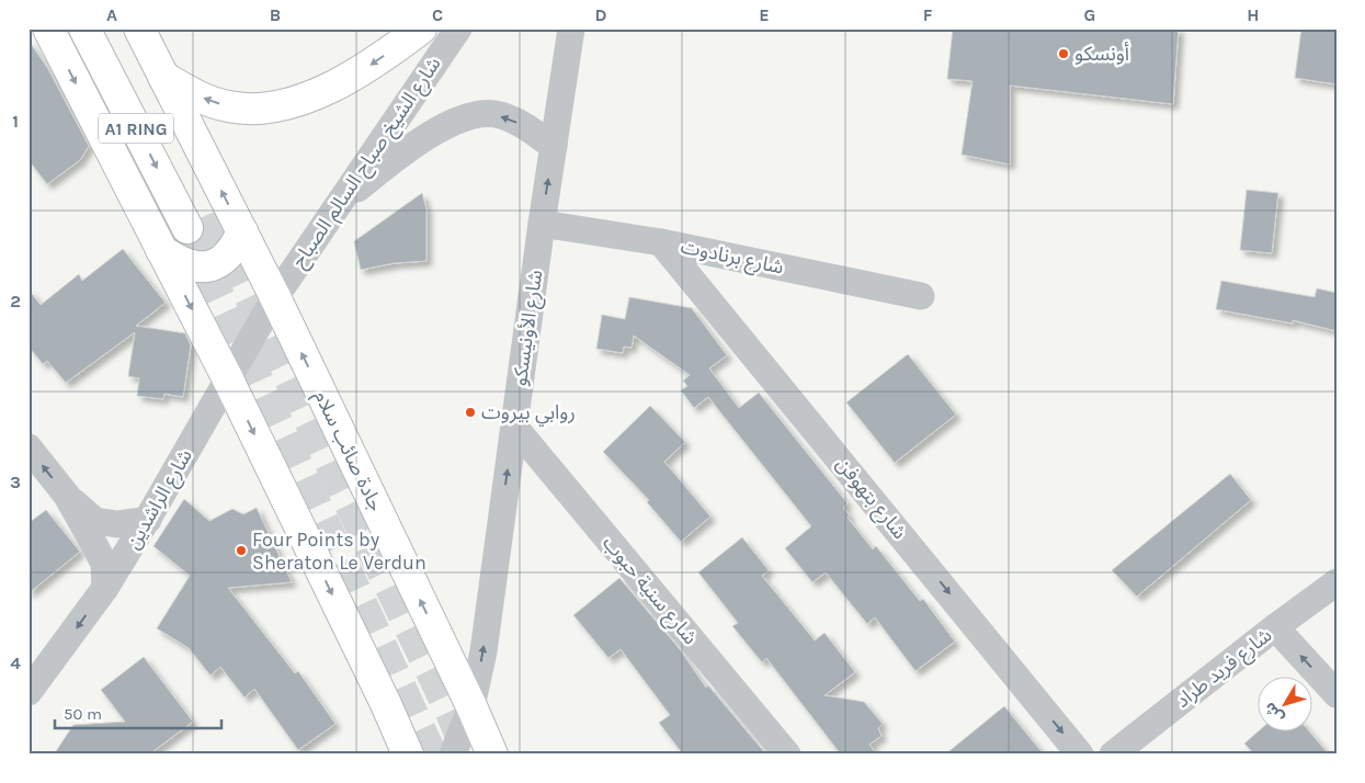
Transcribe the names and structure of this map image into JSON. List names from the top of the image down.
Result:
{
  "streets": {
    "main road": ["A1 RING", "جادة صائب سلام"],
    "street": [
      "شارع الشيخ صباح السالم الصباح",
      "شارع برنادوت",
      "شارع الأونيسكو",
      "شارع بتهوفن",
      "شارع الراشدين",
      "شارع سنية حبوب",
      "شارع فريد طراد"
    ]
  },
  "crossings": [
    ["شارع الشيخ صباح السالم الصباح", "جادة صائب سلام"],
    ["شارع الشيخ صباح السالم الصباح", "شارع الراشدين"],
    ["شارع برنادوت", "شارع الأونيسكو"],
    ["شارع برنادوت", "شارع بتهوفن"],
    ["شارع الأونيسكو", "جادة صائب سلام"],
    ["شارع الأونيسكو", "شارع سنية حبوب"],
    ["جادة صائب سلام", "شارع الراشدين"]
  ],
  "one_way": ["شارع الأونيسكو", "شارع بتهوفن"],
  "places": ["أونسكو", "روابي بيروت", "Four Points by Sheraton Le Verdun"],
  "scale_bar": "50 m",
  "north": "bottom left",
  "grid": {
    "columns": [
      "A",
      "B",
      "C",
      "D",
      "E",
      "F",
      "G",
      "H"
    ],
    "rows": [
      "1",
      "2",
      "3",
      "4"
    ]
  }
}
